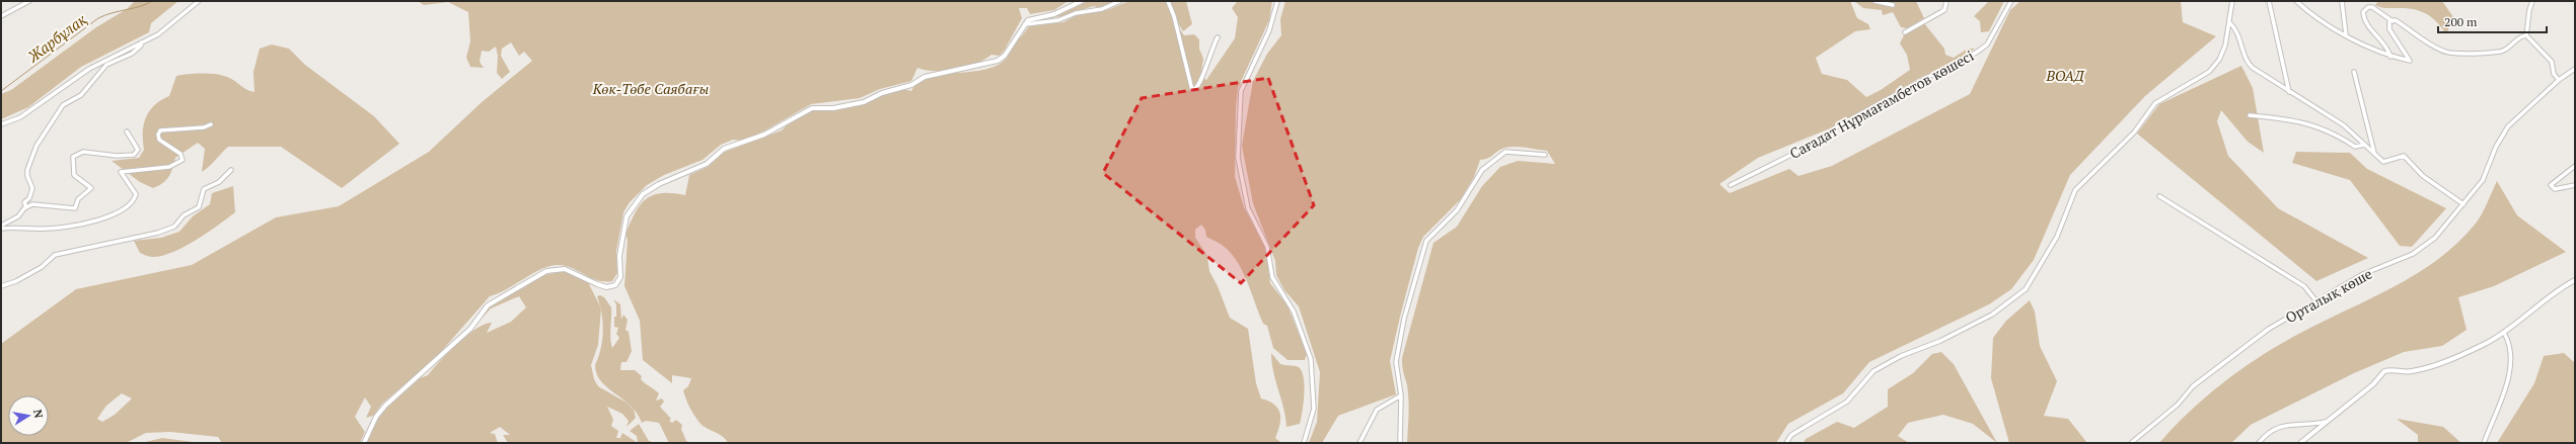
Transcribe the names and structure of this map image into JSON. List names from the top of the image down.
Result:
{
  "streets": {
    "street": ["Сағадат Нұрмағамбетов көшесі", "Орталық көше"]
  },
  "water": ["Жарбұлақ"],
  "parks": ["ВОАД", "Көк-Төбе Саябағы"],
  "scale_bar": "200 m",
  "north": "right"
}
